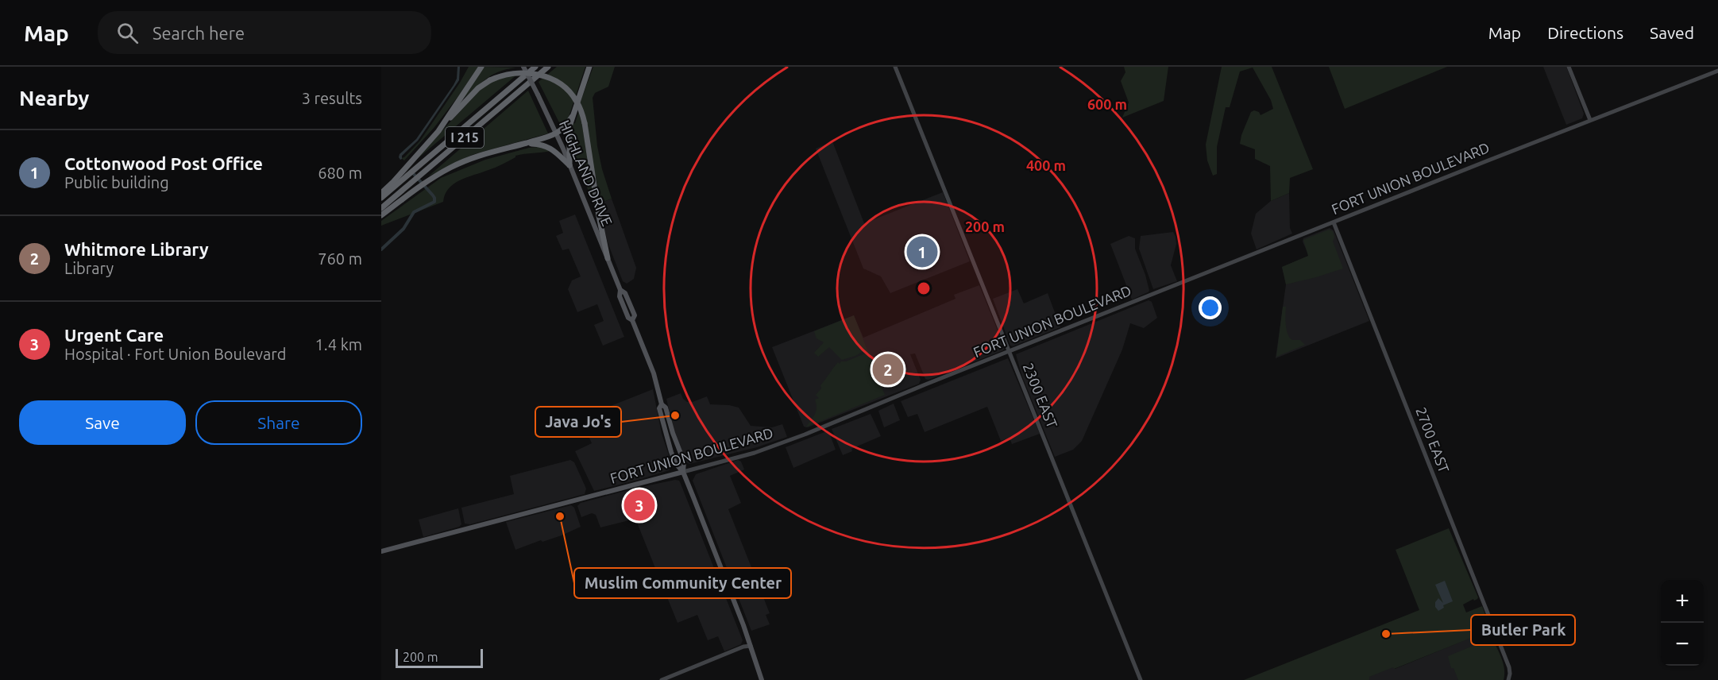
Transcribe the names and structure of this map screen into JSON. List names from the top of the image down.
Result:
{
  "streets": {
    "highway": ["I 215"],
    "main road": ["HIGHLAND DRIVE", "FORT UNION BOULEVARD"],
    "street": ["2300 EAST", "2700 EAST"]
  },
  "crossings": [
    ["HIGHLAND DRIVE", "FORT UNION BOULEVARD"],
    ["FORT UNION BOULEVARD", "2300 EAST"],
    ["FORT UNION BOULEVARD", "2700 EAST"]
  ],
  "places": ["Java Jo's", "Muslim Community Center", "Butler Park"],
  "scale_bar": "200 m",
  "page": {
    "header": "Map",
    "search": "Search here",
    "nav": ["Map", "Directions", "Saved"],
    "heading": ["Nearby", "3 results"],
    "list": [
      {
        "mark": "1",
        "name": "Cottonwood Post Office",
        "note": "Public building",
        "value": "680 m"
      },
      {
        "mark": "2",
        "name": "Whitmore Library",
        "note": "Library",
        "value": "760 m"
      },
      {
        "mark": "3",
        "name": "Urgent Care",
        "note": "Hospital · Fort Union Boulevard",
        "value": "1.4 km"
      }
    ],
    "pins": ["1", "2", "3"],
    "buttons": ["Save", "Share"],
    "map_buttons": ["+", "−"],
    "scale": "200 m"
  },
  "rings": ["600 m", "400 m", "200 m"]
}
